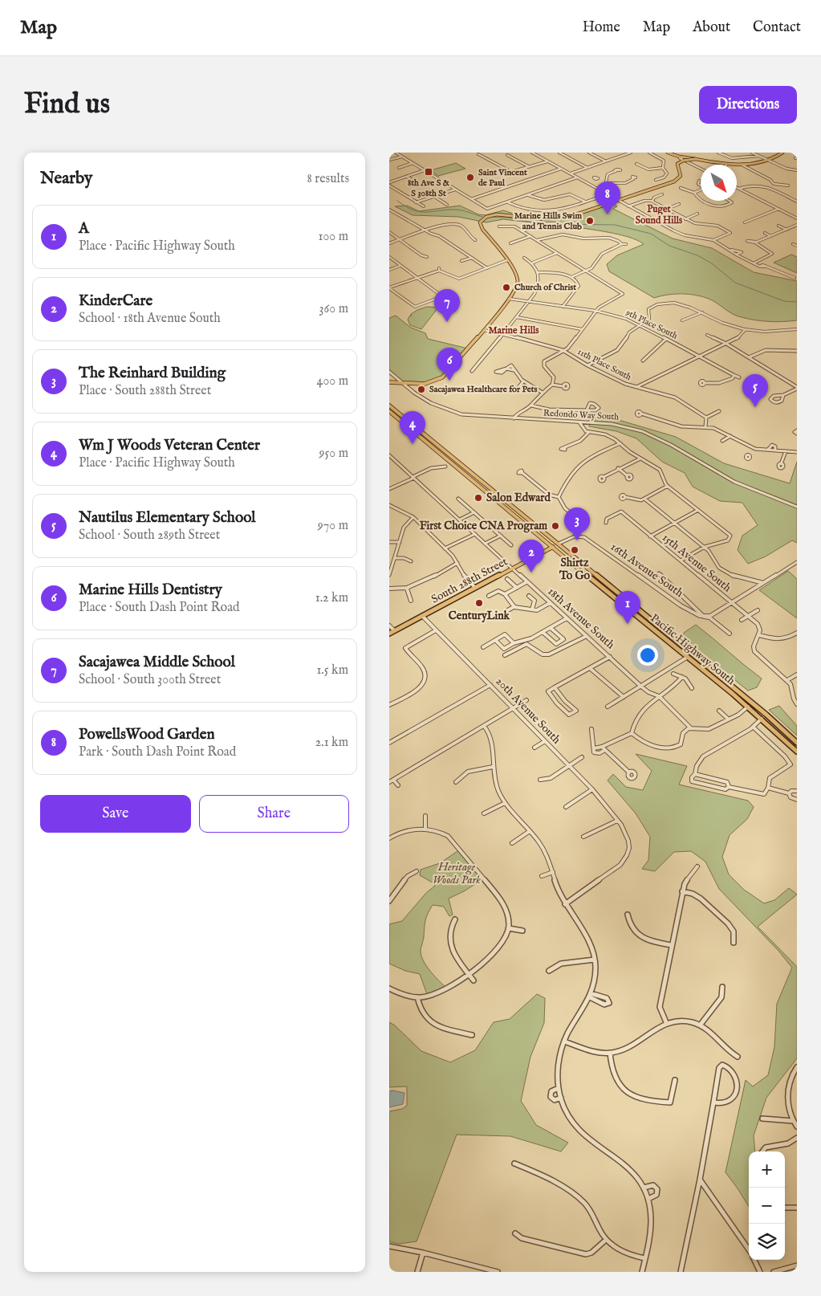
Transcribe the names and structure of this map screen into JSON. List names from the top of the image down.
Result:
{
  "streets": {
    "main road": ["South 288th Street", "Pacific Highway South"],
    "street": [
      "9th Place South",
      "11th Place South",
      "Redondo Way South",
      "15th Avenue South",
      "16th Avenue South",
      "18th Avenue South",
      "20th Avenue South"
    ]
  },
  "crossings": [
    ["16th Avenue South", "South 288th Street"],
    ["South 288th Street", "18th Avenue South"],
    ["South 288th Street", "Pacific Highway South"],
    ["South 288th Street", "20th Avenue South"]
  ],
  "districts": ["Puget Sound Hills", "Marine Hills"],
  "parks": ["Heritage Woods Park"],
  "places": {
    "transit": ["8th Ave S & S 308th St"],
    "other": [
      "Saint Vincent de Paul",
      "Marine Hills Swim and Tennis Club",
      "Church of Christ",
      "Sacajawea Healthcare for Pets",
      "Salon Edward",
      "First Choice CNA Program",
      "Shirtz To Go",
      "CenturyLink"
    ]
  },
  "north": "bottom right",
  "page": {
    "header": "Map",
    "nav": [
      "Home",
      "Map",
      "About",
      "Contact"
    ],
    "buttons": [
      "Directions",
      ["Save", "Share"]
    ],
    "title": "Find us",
    "heading": ["Nearby", "8 results"],
    "pins": [
      "8",
      "7",
      "6",
      "5",
      "4",
      "3",
      "2",
      "1"
    ],
    "list": [
      {
        "mark": "1",
        "name": "A",
        "note": "Place · Pacific Highway South",
        "value": "100 m"
      },
      {
        "mark": "2",
        "name": "KinderCare",
        "note": "School · 18th Avenue South",
        "value": "360 m"
      },
      {
        "mark": "3",
        "name": "The Reinhard Building",
        "note": "Place · South 288th Street",
        "value": "400 m"
      },
      {
        "mark": "4",
        "name": "Wm J Woods Veteran Center",
        "note": "Place · Pacific Highway South",
        "value": "950 m"
      },
      {
        "mark": "5",
        "name": "Nautilus Elementary School",
        "note": "School · South 289th Street",
        "value": "970 m"
      },
      {
        "mark": "6",
        "name": "Marine Hills Dentistry",
        "note": "Place · South Dash Point Road",
        "value": "1.2 km"
      },
      {
        "mark": "7",
        "name": "Sacajawea Middle School",
        "note": "School · South 300th Street",
        "value": "1.5 km"
      },
      {
        "mark": "8",
        "name": "PowellsWood Garden",
        "note": "Park · South Dash Point Road",
        "value": "2.1 km"
      }
    ],
    "map_buttons": ["+", "−"]
  }
}
